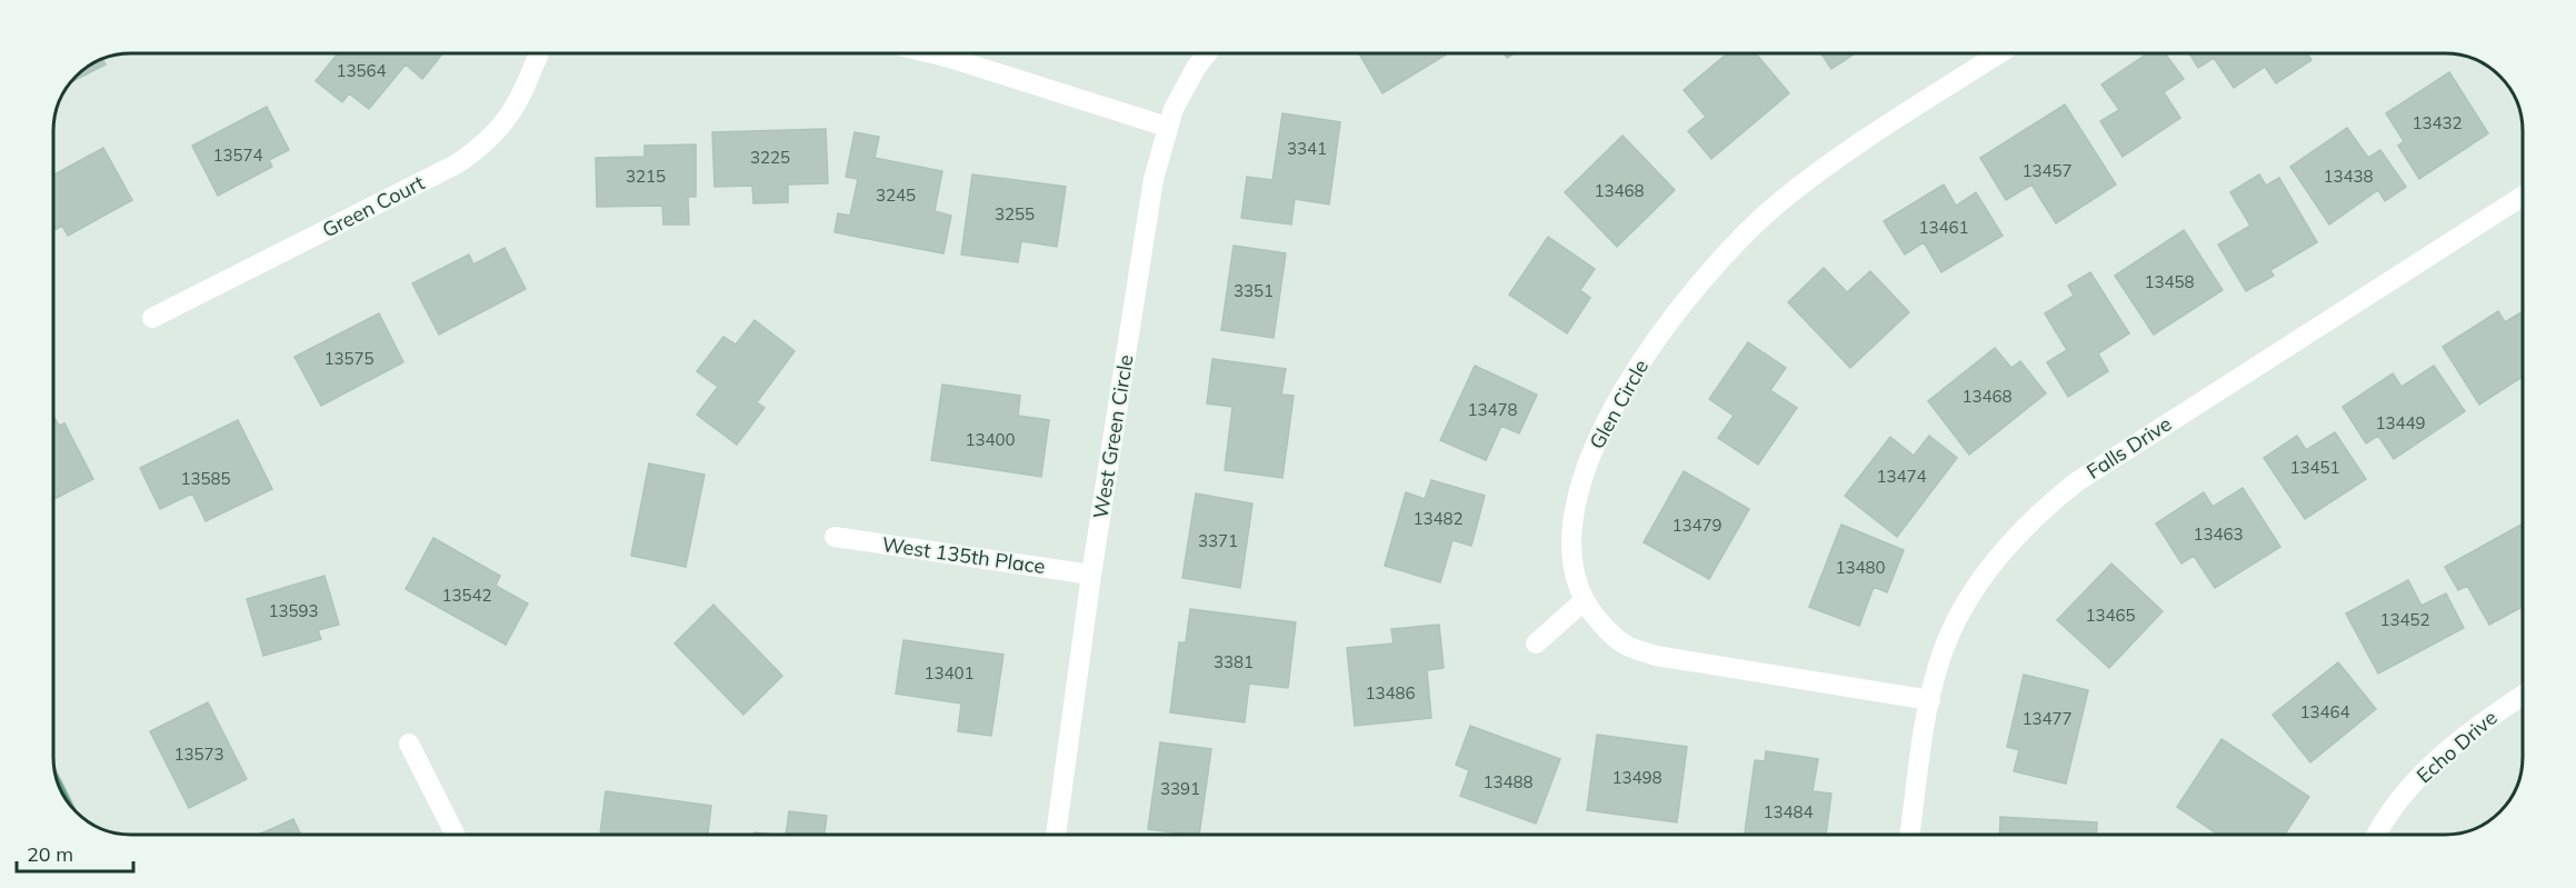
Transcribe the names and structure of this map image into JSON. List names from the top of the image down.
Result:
{
  "streets": {
    "street": [
      "Green Court",
      "Glen Circle",
      "West Green Circle",
      "Falls Drive",
      "West 135th Place",
      "Echo Drive"
    ]
  },
  "crossings": [
    ["Glen Circle", "Falls Drive"],
    ["West Green Circle", "West 135th Place"]
  ],
  "house_numbers": [
    "13564",
    "13432",
    "3341",
    "13574",
    "3225",
    "13457",
    "3215",
    "13438",
    "13468",
    "3245",
    "3255",
    "13461",
    "13458",
    "3351",
    "13575",
    "13468",
    "13478",
    "13449",
    "13400",
    "13451",
    "13474",
    "13585",
    "13482",
    "13479",
    "13463",
    "3371",
    "13480",
    "13542",
    "13593",
    "13465",
    "13452",
    "3381",
    "13401",
    "13486",
    "13464",
    "13477",
    "13573",
    "13498",
    "13488",
    "3391",
    "13484"
  ],
  "scale_bar": "20 m"
}
